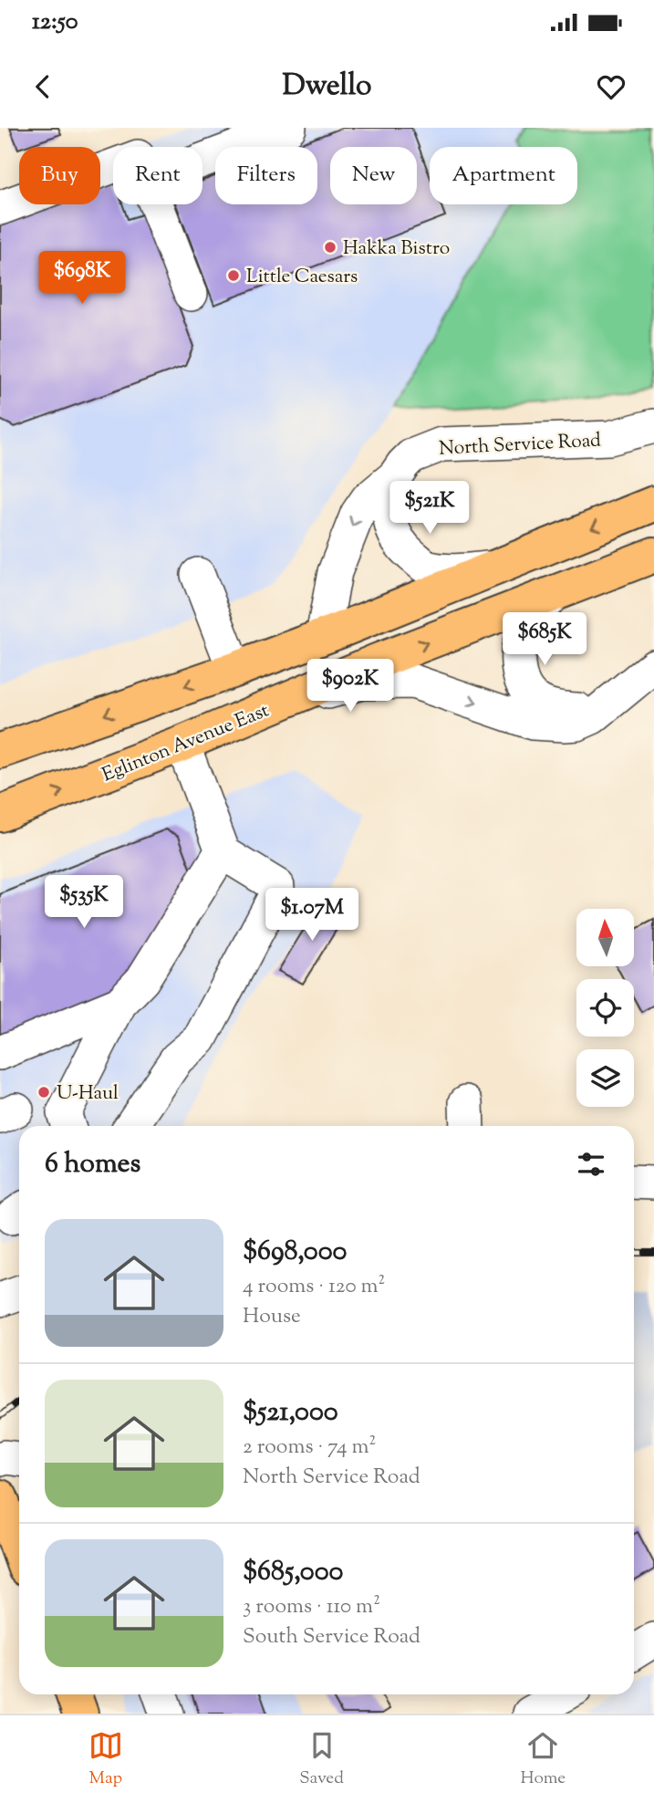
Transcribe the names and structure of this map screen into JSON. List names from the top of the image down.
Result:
{
  "streets": {
    "main road": ["Eglinton Avenue East"],
    "street": ["North Service Road"]
  },
  "one_way": ["North Service Road"],
  "places": ["Hakka Bistro", "Little Caesars", "U-Haul"],
  "north": "top",
  "page": {
    "status": "12:50",
    "header": "Dwello",
    "chip": [
      "Buy",
      "Rent",
      "Filters",
      "New",
      "Apartment"
    ],
    "price": [
      "$698K",
      "$521K",
      "$685K",
      "$902K",
      "$535K",
      "$1.07M"
    ],
    "heading": "6 homes",
    "list": [
      {
        "name": "$698,000",
        "note": "4 rooms · 120 m² · House"
      },
      {
        "name": "$521,000",
        "note": "2 rooms · 74 m² · North Service Road"
      },
      {
        "name": "$685,000",
        "note": "3 rooms · 110 m² · South Service Road"
      }
    ],
    "tabs": ["Map", "Saved", "Home"]
  }
}
